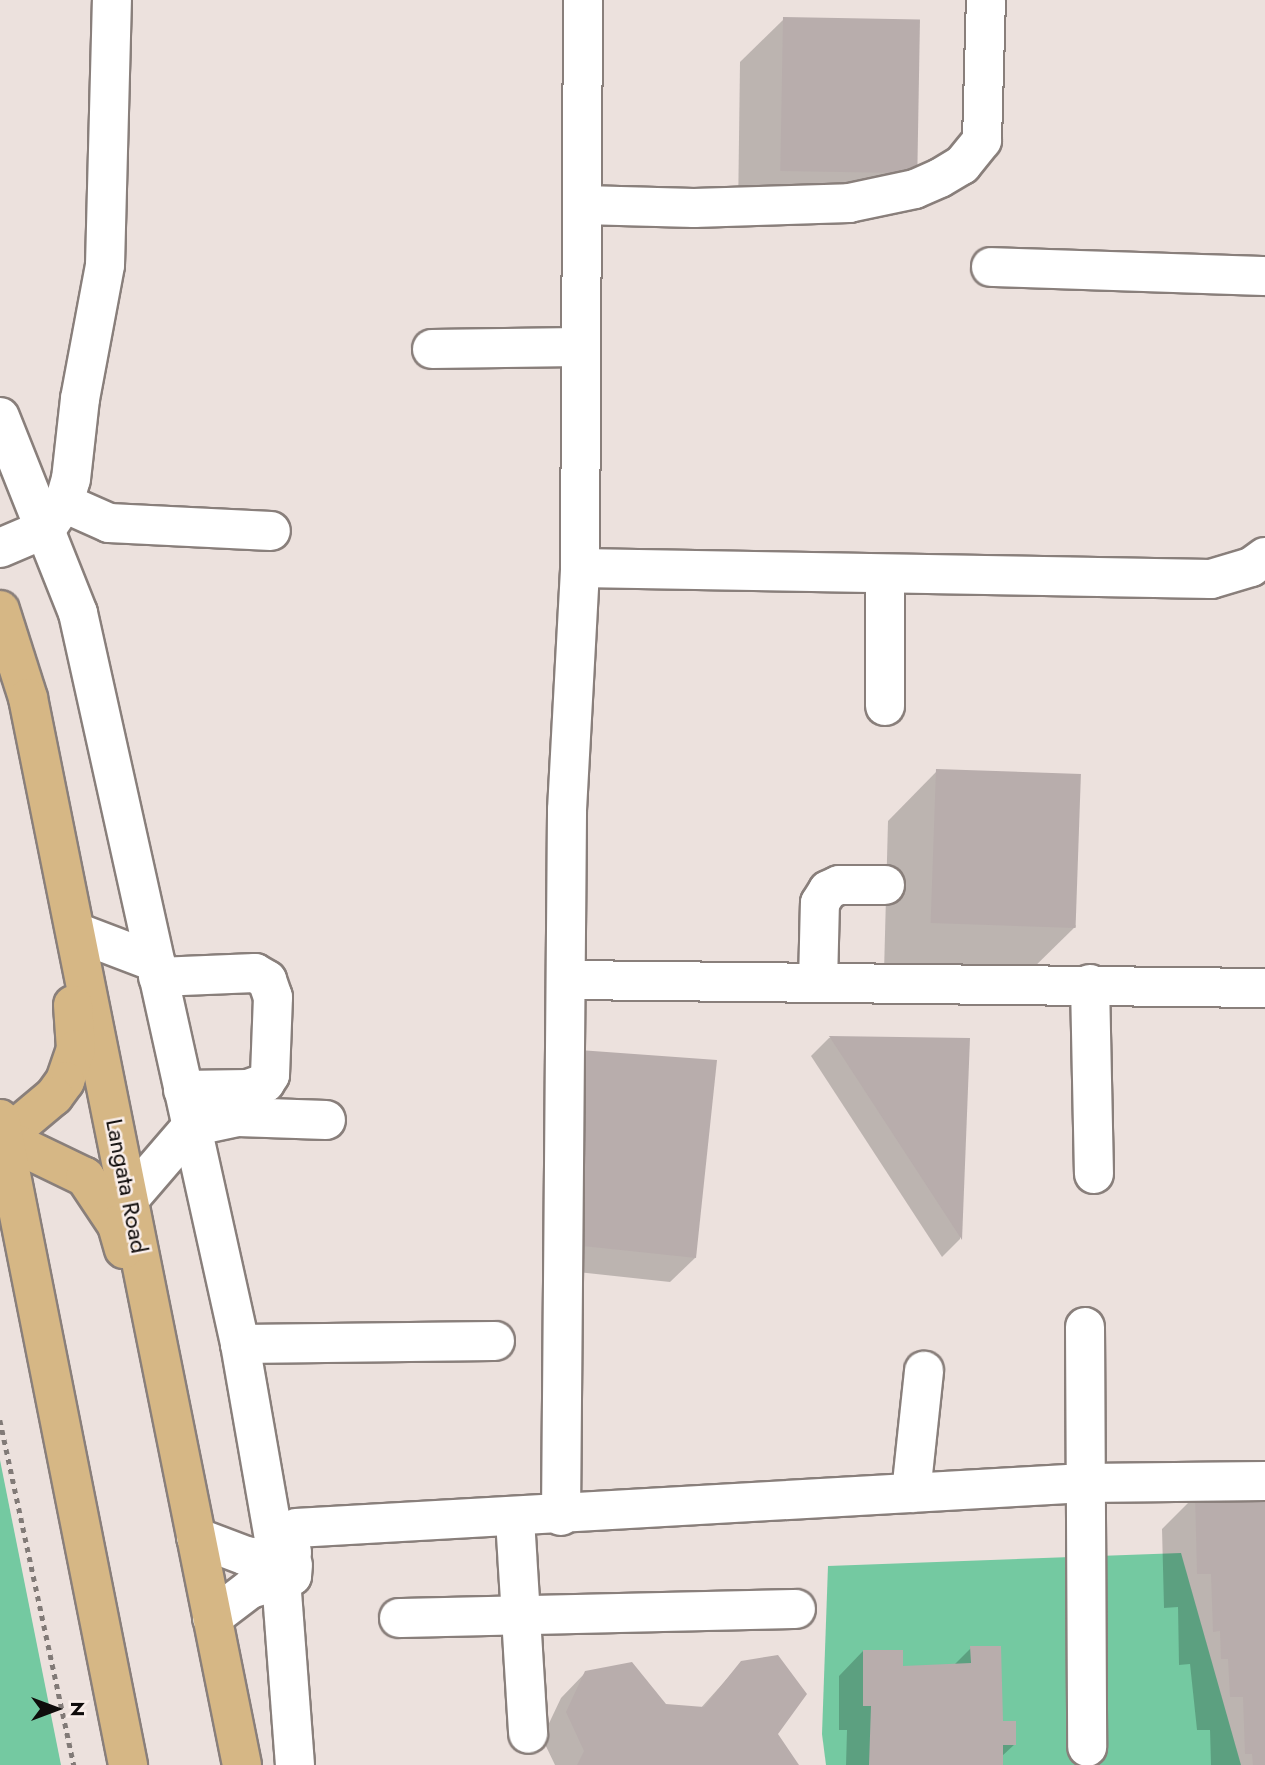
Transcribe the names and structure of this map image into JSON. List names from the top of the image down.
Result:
{
  "streets": {
    "main road": ["Langata Road"]
  },
  "north": "right"
}
